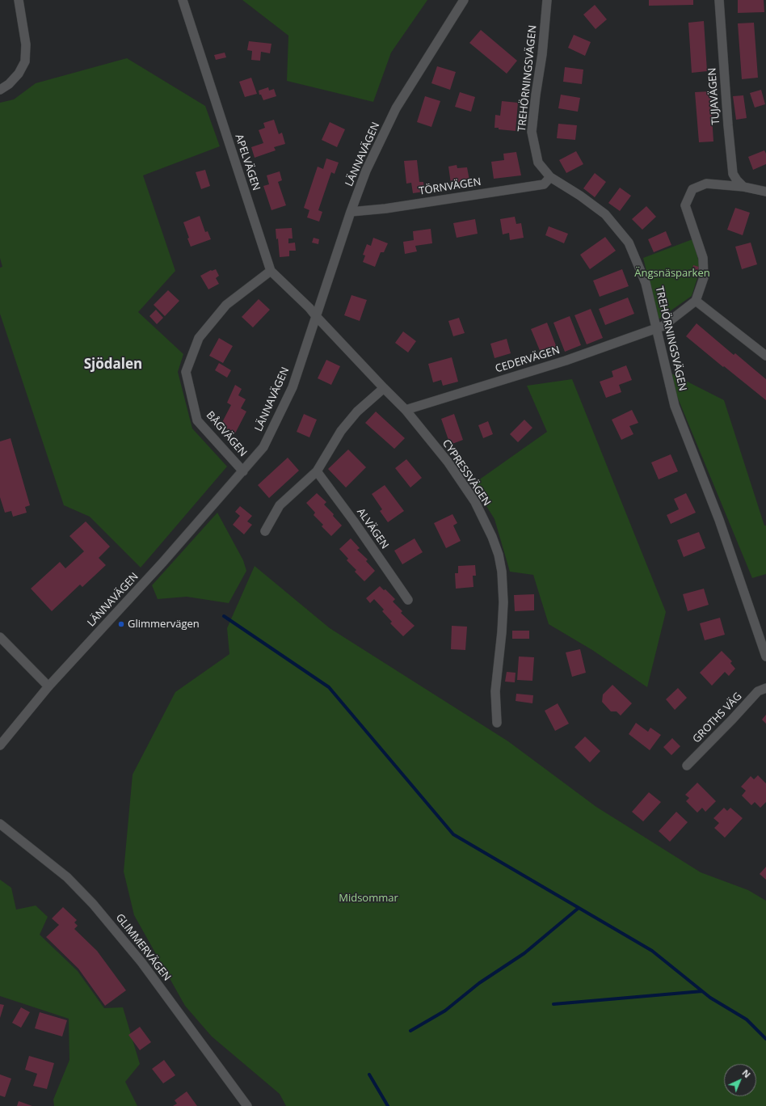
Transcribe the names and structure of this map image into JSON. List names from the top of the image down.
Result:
{
  "streets": {
    "street": [
      "TREHÖRNINGSVÄGEN",
      "TUJAVÄGEN",
      "LÄNNAVÄGEN",
      "APELVÄGEN",
      "TÖRNVÄGEN",
      "CEDERVÄGEN",
      "BÅGVÄGEN",
      "CYPRESSVÄGEN",
      "ALVÄGEN",
      "GROTHS VÄG",
      "GLIMMERVÄGEN"
    ]
  },
  "crossings": [
    ["TREHÖRNINGSVÄGEN", "TÖRNVÄGEN"],
    ["TREHÖRNINGSVÄGEN", "CEDERVÄGEN"],
    ["LÄNNAVÄGEN", "APELVÄGEN"],
    ["LÄNNAVÄGEN", "TÖRNVÄGEN"],
    ["LÄNNAVÄGEN", "BÅGVÄGEN"],
    ["LÄNNAVÄGEN", "CYPRESSVÄGEN"],
    ["APELVÄGEN", "BÅGVÄGEN"],
    ["APELVÄGEN", "CYPRESSVÄGEN"],
    ["CEDERVÄGEN", "CYPRESSVÄGEN"]
  ],
  "districts": ["Sjödalen"],
  "parks": ["Ängsnäsparken", "Midsommar"],
  "places": ["Glimmervägen"],
  "north": "top right"
}
